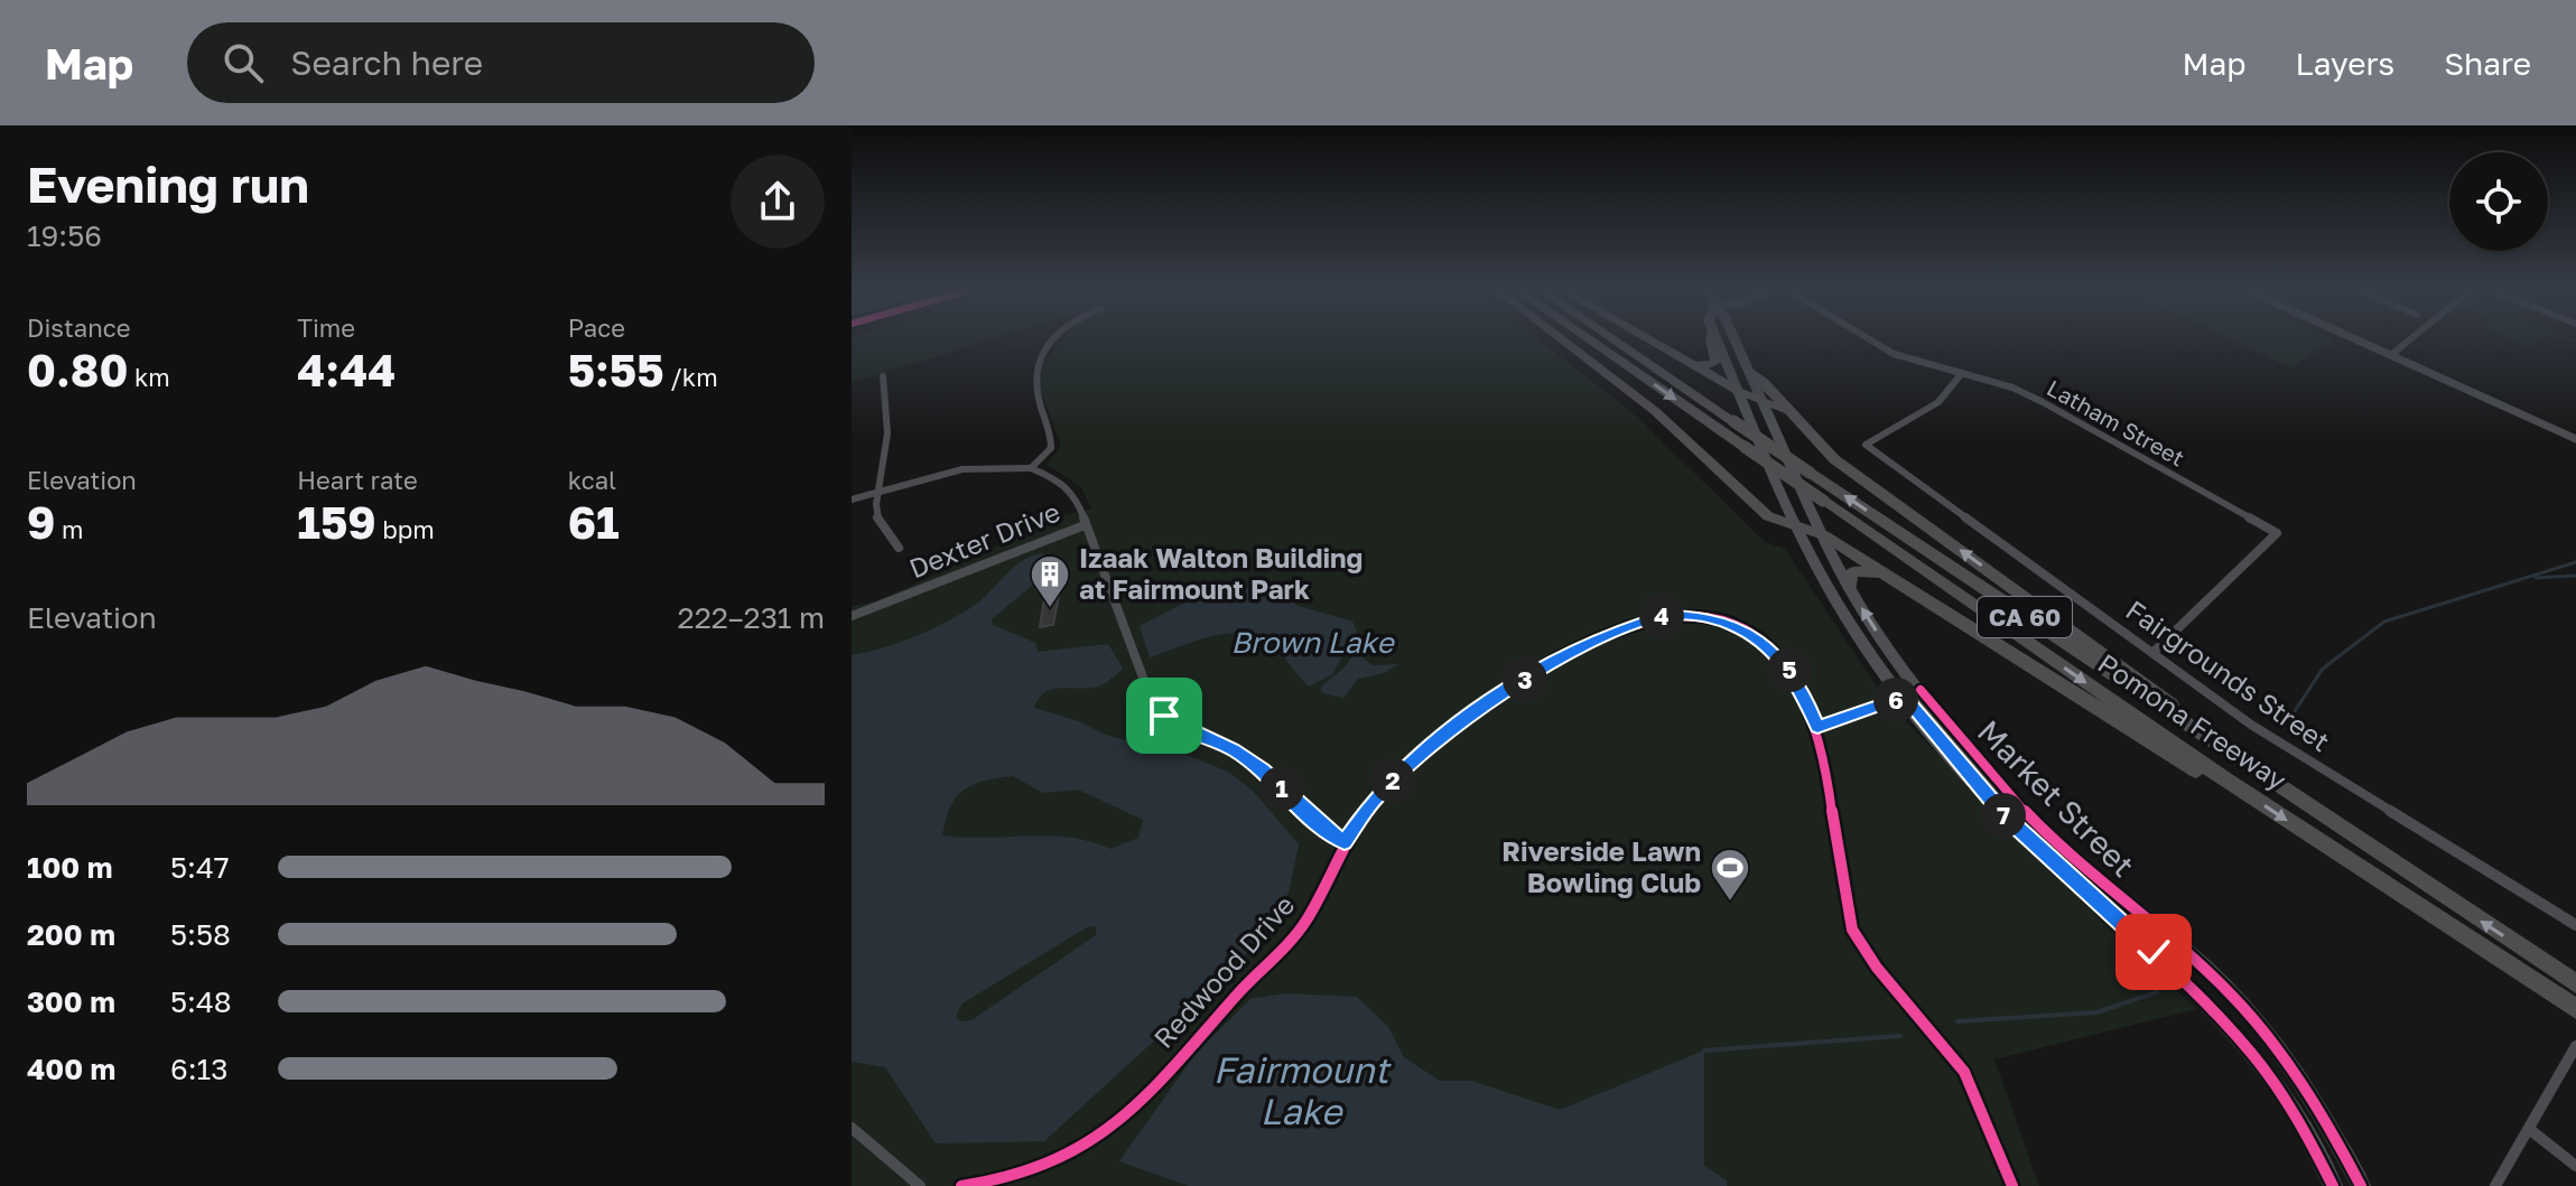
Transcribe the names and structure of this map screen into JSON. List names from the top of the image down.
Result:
{
  "streets": {
    "highway": ["CA 60", "Pomona Freeway"],
    "main road": ["Market Street"],
    "street": [
      "Latham Street",
      "Dexter Drive",
      "Fairgrounds Street",
      "Redwood Drive"
    ]
  },
  "crossings": [
    ["Latham Street", "Fairgrounds Street"],
    ["Dexter Drive", "Redwood Drive"]
  ],
  "water": ["Brown Lake", "Fairmount Lake"],
  "places": {
    "building": ["Izaak Walton Building at Fairmount Park"],
    "sports": ["Riverside Lawn Bowling Club"]
  },
  "page": {
    "header": "Map",
    "search": "Search here",
    "nav": ["Map", "Layers", "Share"],
    "heading": ["Evening run", "19:56"],
    "stats": [
      ["Distance", "0.80 km"],
      ["Time", "4:44"],
      ["Pace", "5:55 /km"],
      ["Elevation", "9 m"],
      ["Heart rate", "159 bpm"],
      ["kcal", "61"]
    ],
    "chart": ["Elevation", "222–231 m"],
    "pins": [
      "4",
      "5",
      "3",
      "6",
      "2",
      "1",
      "7"
    ],
    "list": [
      {
        "name": "100 m",
        "note": "5:47"
      },
      {
        "name": "200 m",
        "note": "5:58"
      },
      {
        "name": "300 m",
        "note": "5:48"
      },
      {
        "name": "400 m",
        "note": "6:13"
      }
    ]
  }
}
